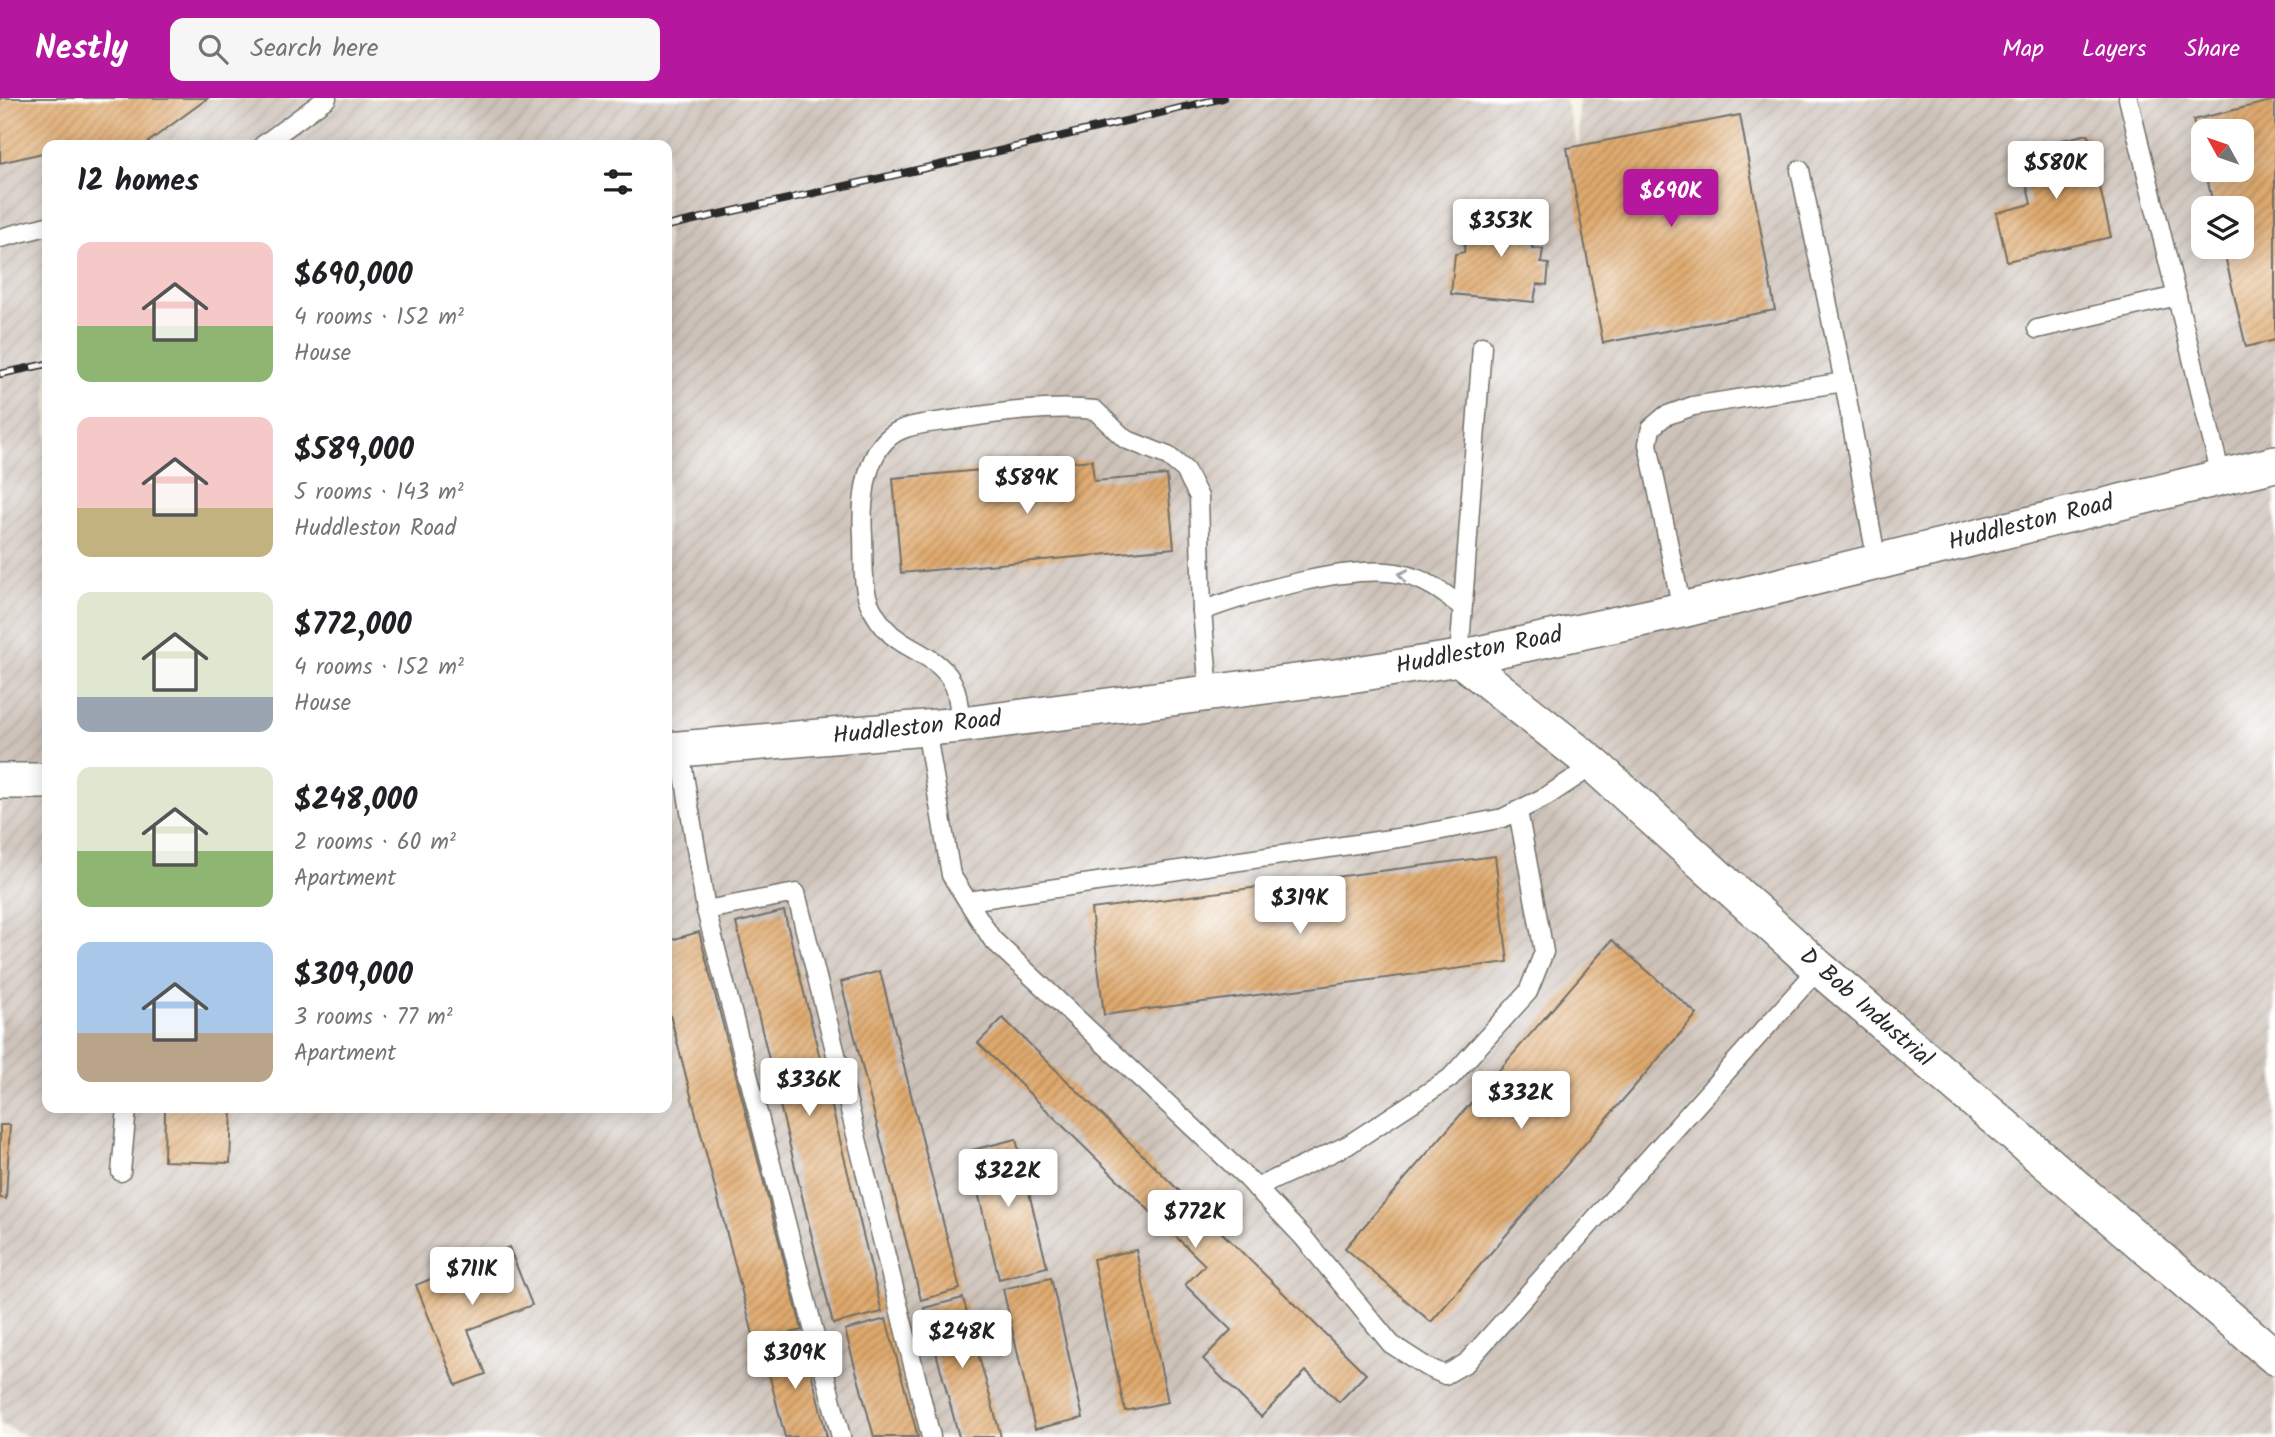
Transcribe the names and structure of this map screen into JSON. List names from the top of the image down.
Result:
{
  "streets": {
    "street": ["Huddleston Road", "D Bob Industrial"]
  },
  "crossings": [
    ["Huddleston Road", "D Bob Industrial"]
  ],
  "north": "top left",
  "page": {
    "header": "Nestly",
    "search": "Search here",
    "nav": ["Map", "Layers", "Share"],
    "heading": "12 homes",
    "price": [
      "$580K",
      "$690K",
      "$353K",
      "$589K",
      "$319K",
      "$336K",
      "$332K",
      "$322K",
      "$772K",
      "$711K",
      "$248K",
      "$309K"
    ],
    "list": [
      {
        "name": "$690,000",
        "note": "4 rooms · 152 m² · House"
      },
      {
        "name": "$589,000",
        "note": "5 rooms · 143 m² · Huddleston Road"
      },
      {
        "name": "$772,000",
        "note": "4 rooms · 152 m² · House"
      },
      {
        "name": "$248,000",
        "note": "2 rooms · 60 m² · Apartment"
      },
      {
        "name": "$309,000",
        "note": "3 rooms · 77 m² · Apartment"
      }
    ]
  }
}
